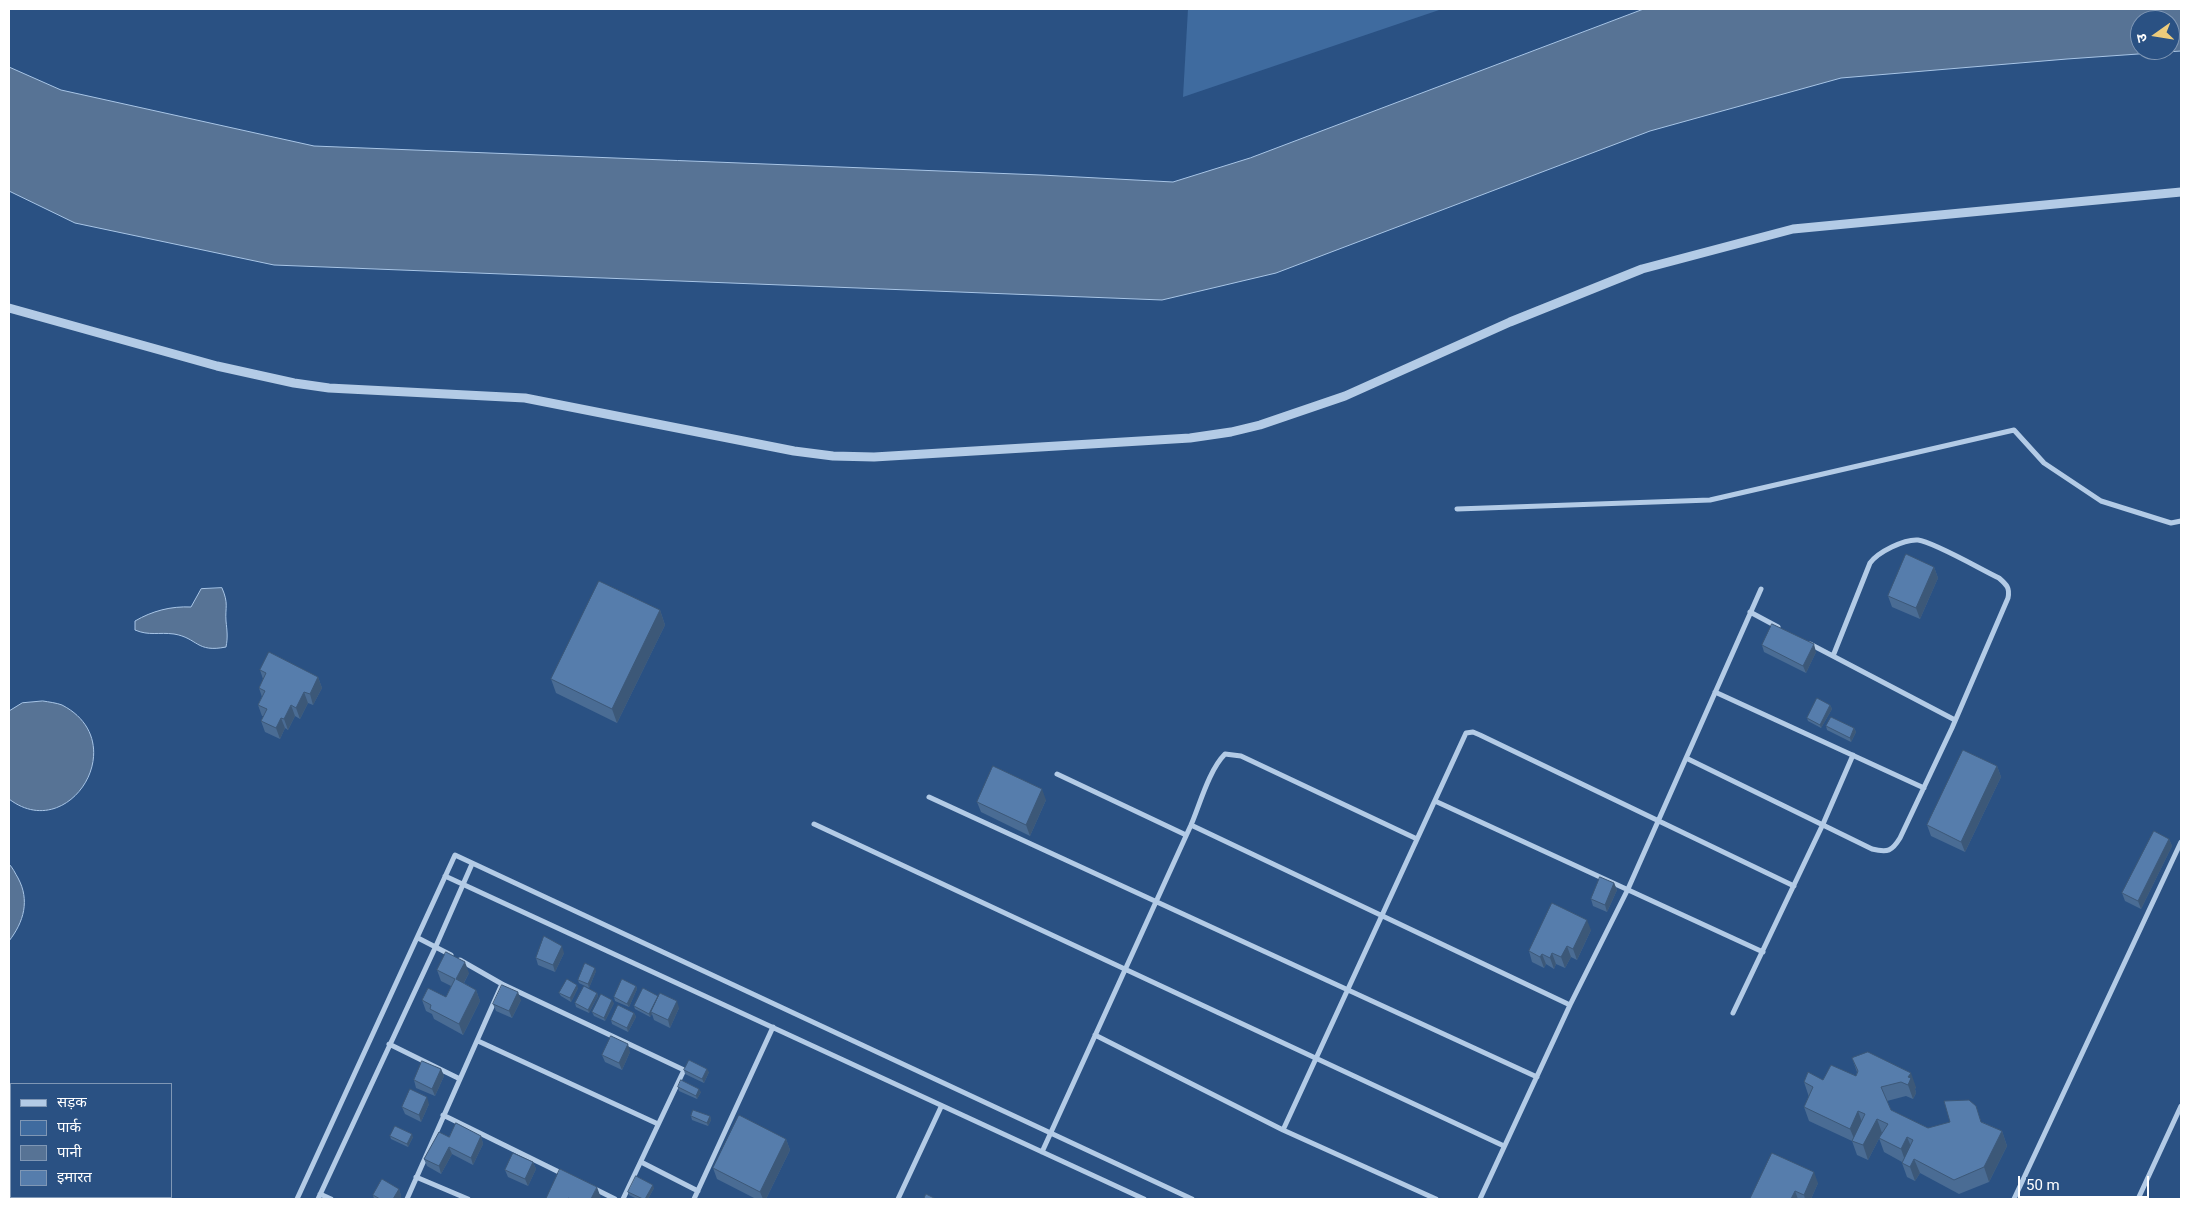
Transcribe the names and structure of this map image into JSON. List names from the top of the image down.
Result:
{
  "legend": [
    "सड़क",
    "पार्क",
    "पानी",
    "इमारत"
  ],
  "scale_bar": "50 m",
  "north": "left"
}
